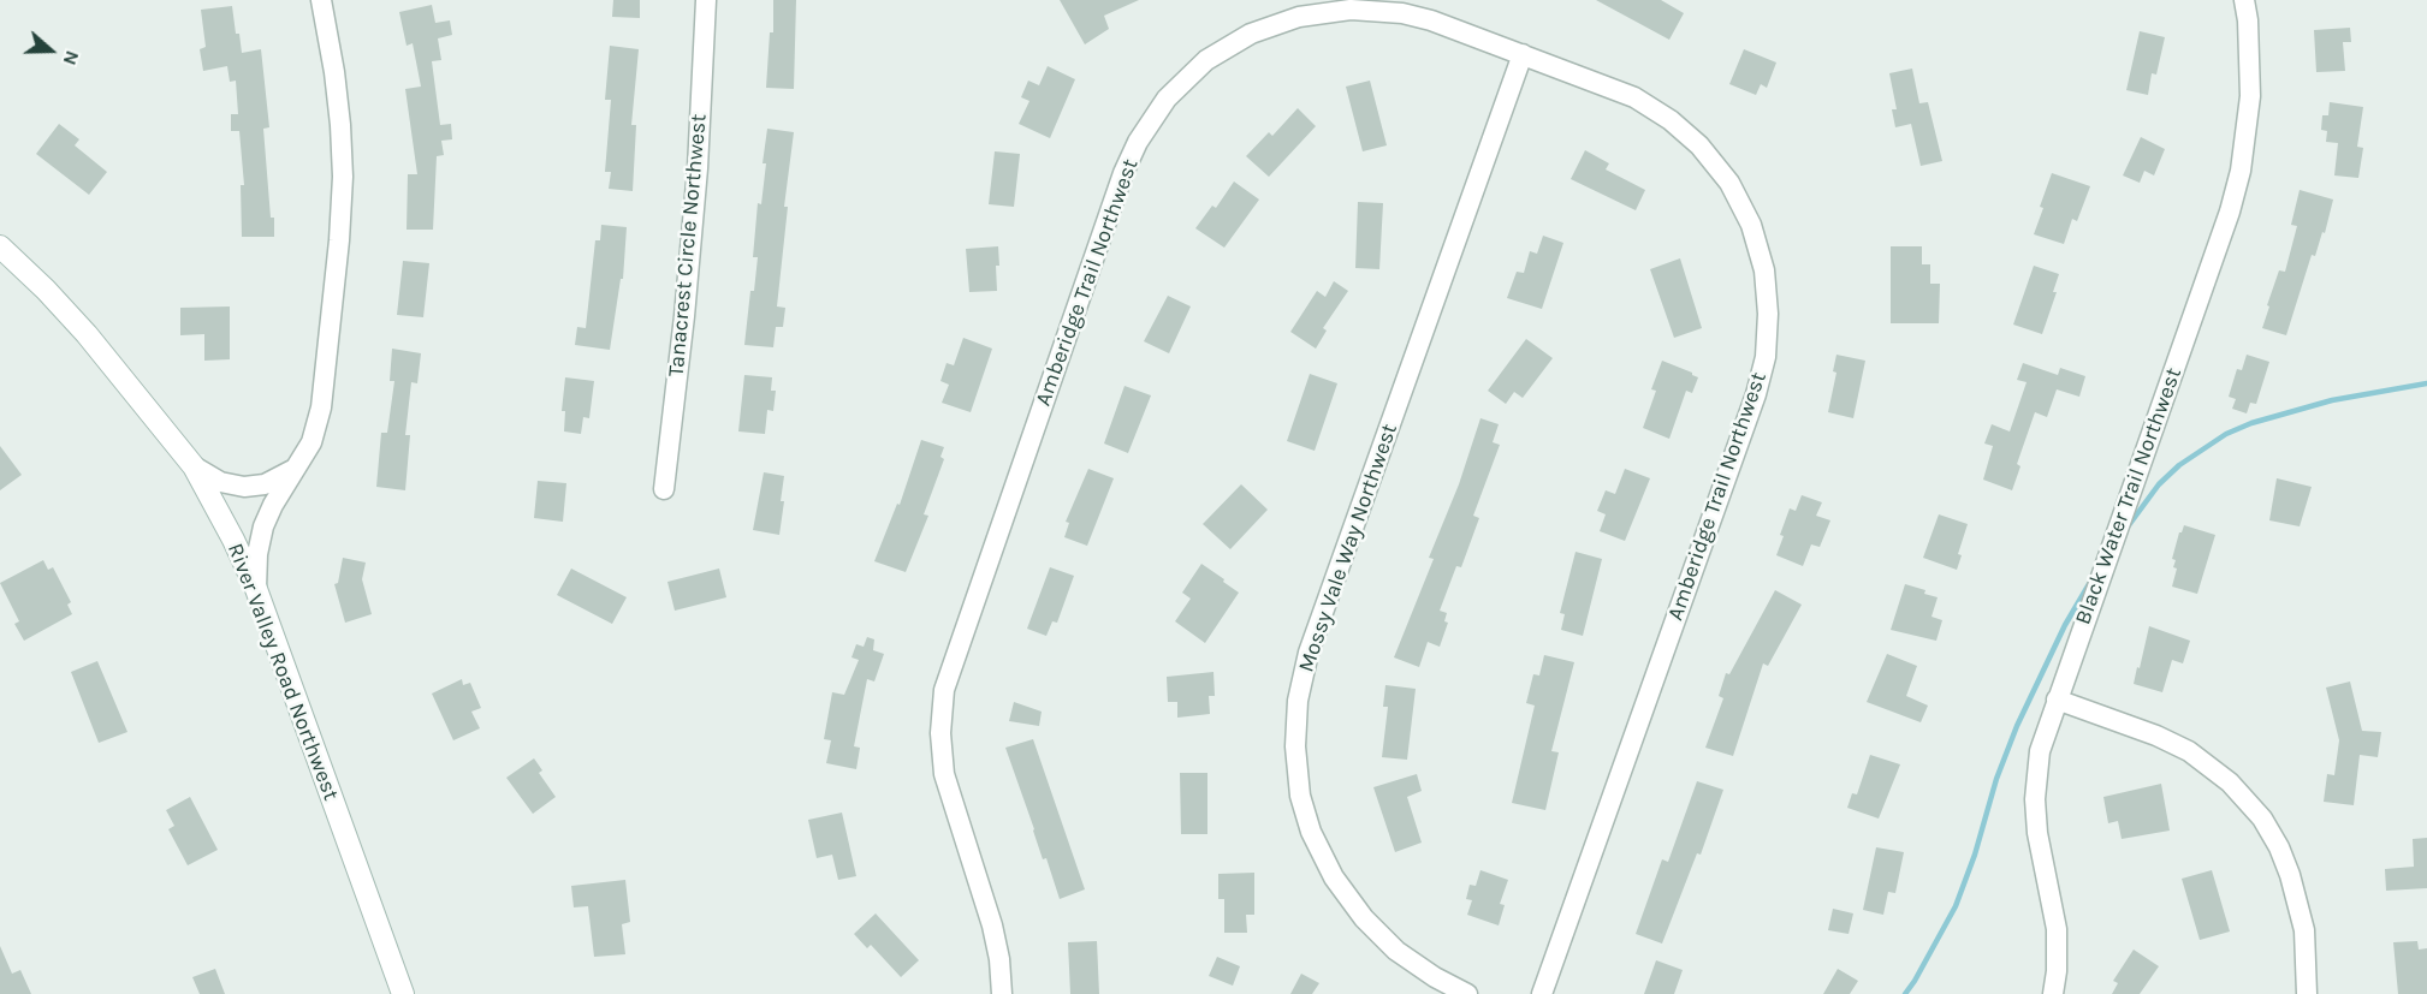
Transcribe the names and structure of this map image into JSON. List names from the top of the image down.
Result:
{
  "streets": {
    "street": [
      "Tanacrest Circle Northwest",
      "Amberidge Trail Northwest",
      "Black Water Trail Northwest",
      "Mossy Vale Way Northwest",
      "River Valley Road Northwest"
    ]
  },
  "crossings": [
    ["Amberidge Trail Northwest", "Mossy Vale Way Northwest"]
  ],
  "north": "right"
}
